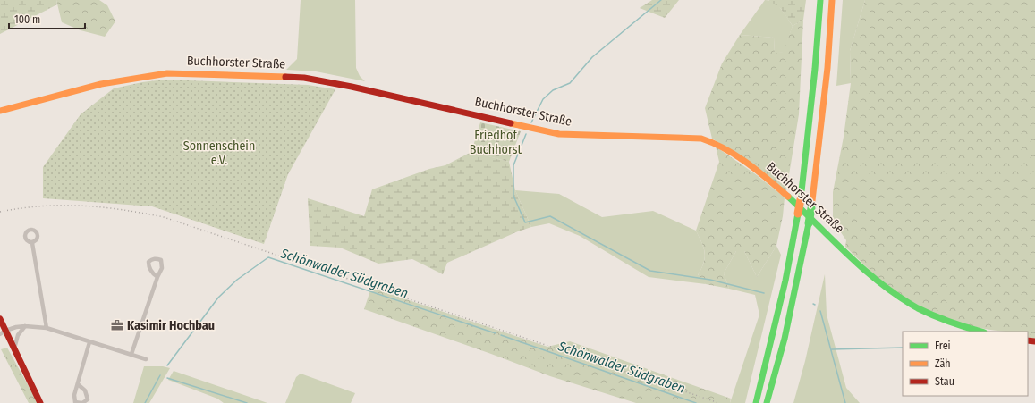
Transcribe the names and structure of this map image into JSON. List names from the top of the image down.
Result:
{
  "streets": {
    "main road": ["Buchhorster Straße"]
  },
  "water": ["Schönwalder Südgraben"],
  "parks": ["Friedhof Buchhorst", "Sonnenschein e.V."],
  "places": {
    "office": ["Kasimir Hochbau"]
  },
  "legend": ["Frei", "Zäh", "Stau"],
  "scale_bar": "100 m"
}
